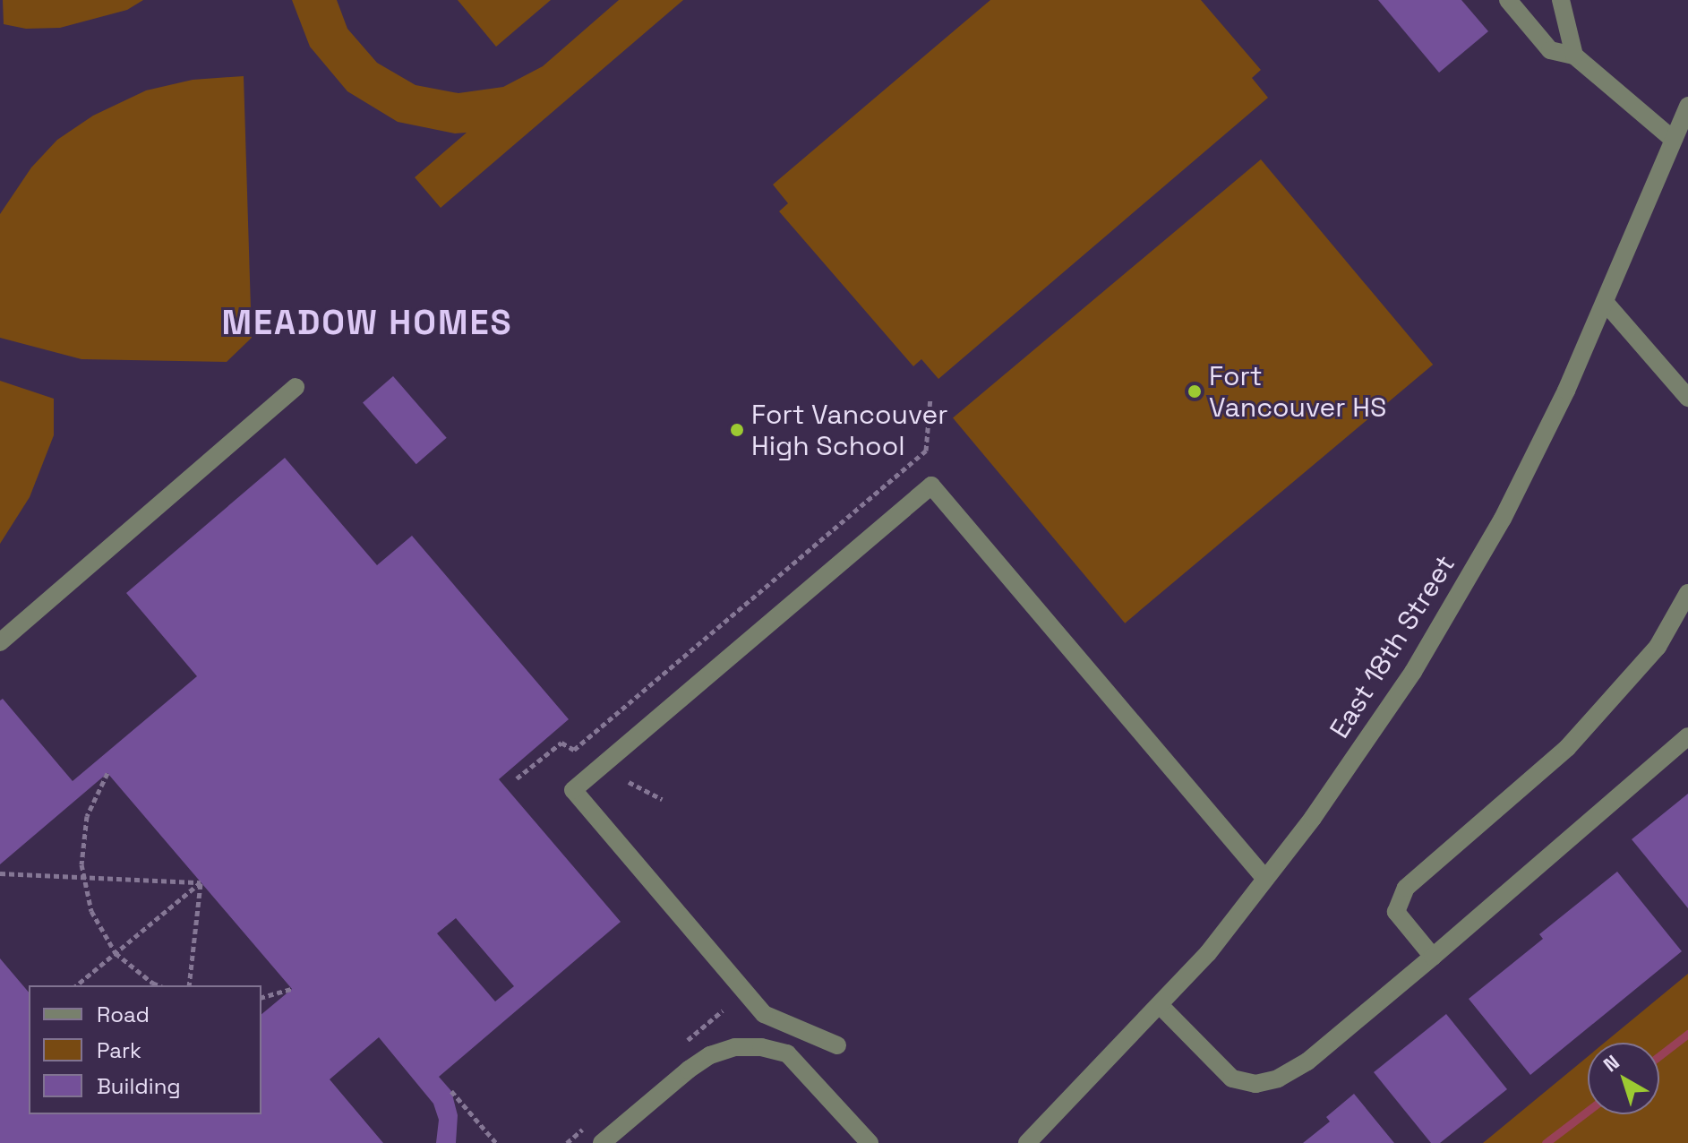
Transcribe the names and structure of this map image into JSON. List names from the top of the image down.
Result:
{
  "streets": {
    "street": ["East 18th Street"]
  },
  "districts": ["MEADOW HOMES"],
  "places": ["Fort Vancouver HS", "Fort Vancouver High School"],
  "legend": ["Road", "Park", "Building"],
  "north": "top left"
}
